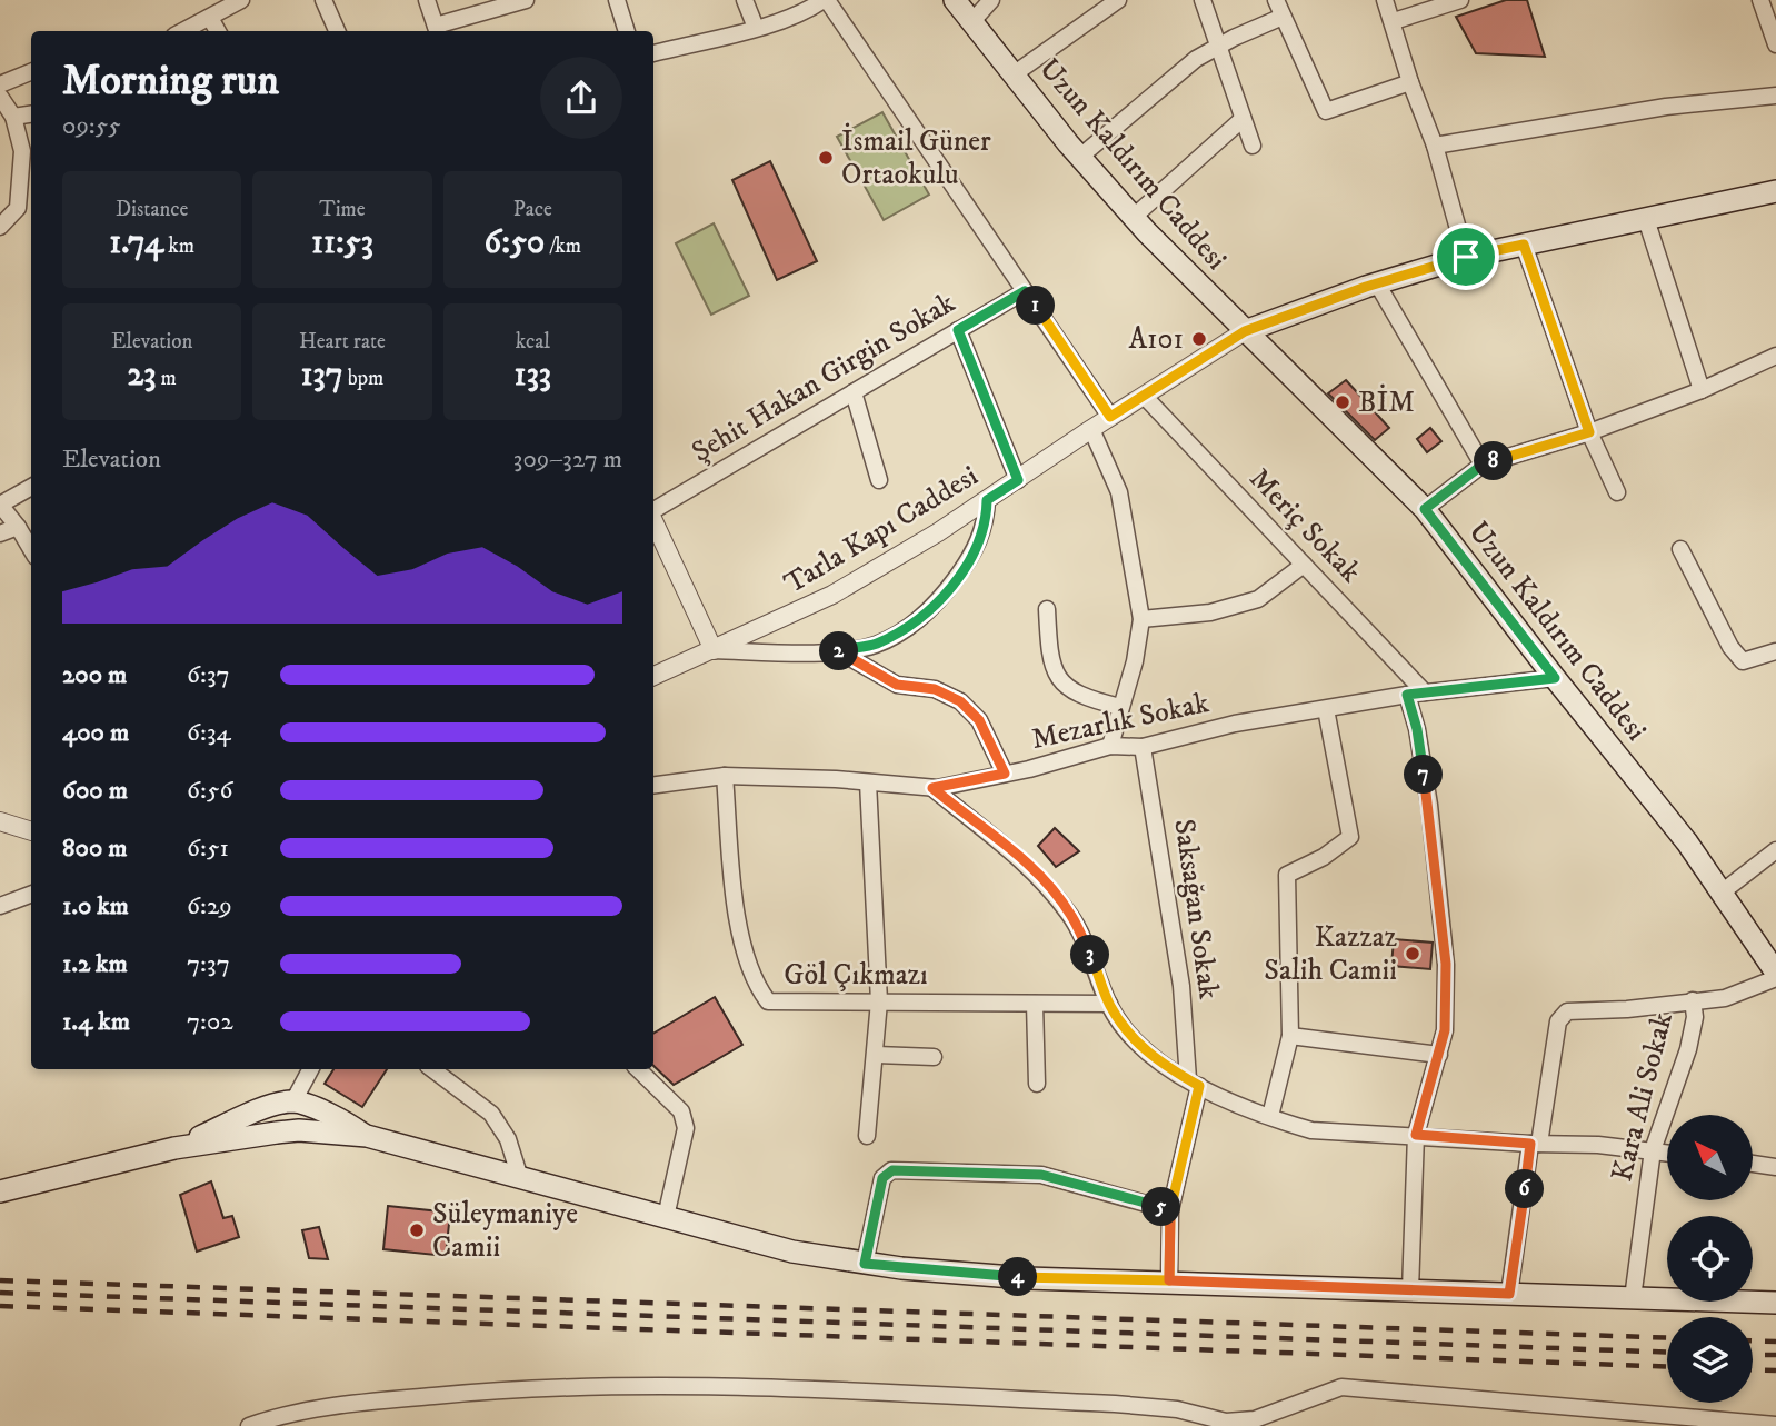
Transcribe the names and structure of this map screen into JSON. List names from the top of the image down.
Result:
{
  "streets": {
    "main road": ["Uzun Kaldırım Caddesi"],
    "street": [
      "Şehit Hakan Girgin Sokak",
      "Meriç Sokak",
      "Tarla Kapı Caddesi",
      "Mezarlık Sokak",
      "Saksağan Sokak",
      "Göl Çıkmazı",
      "Kara Ali Sokak"
    ]
  },
  "crossings": [
    ["Uzun Kaldırım Caddesi", "Tarla Kapı Caddesi"],
    ["Uzun Kaldırım Caddesi", "Mezarlık Sokak"],
    ["Meriç Sokak", "Tarla Kapı Caddesi"],
    ["Meriç Sokak", "Mezarlık Sokak"],
    ["Mezarlık Sokak", "Saksağan Sokak"],
    ["Mezarlık Sokak", "Göl Çıkmazı"]
  ],
  "places": [
    "İsmail Güner Ortaokulu",
    "A101",
    "BİM",
    "Kazzaz Salih Camii",
    "Süleymaniye Camii"
  ],
  "north": "top left",
  "page": {
    "heading": ["Morning run", "09:55"],
    "stats": [
      ["Distance", "1.74 km"],
      ["Time", "11:53"],
      ["Pace", "6:50 /km"],
      ["Elevation", "23 m"],
      ["Heart rate", "137 bpm"],
      ["kcal", "133"]
    ],
    "pins": [
      "1",
      "8",
      "2",
      "7",
      "3",
      "6",
      "5",
      "4"
    ],
    "chart": ["Elevation", "309–327 m"],
    "list": [
      {
        "name": "200 m",
        "note": "6:37"
      },
      {
        "name": "400 m",
        "note": "6:34"
      },
      {
        "name": "600 m",
        "note": "6:56"
      },
      {
        "name": "800 m",
        "note": "6:51"
      },
      {
        "name": "1.0 km",
        "note": "6:29"
      },
      {
        "name": "1.2 km",
        "note": "7:37"
      },
      {
        "name": "1.4 km",
        "note": "7:02"
      }
    ]
  }
}
